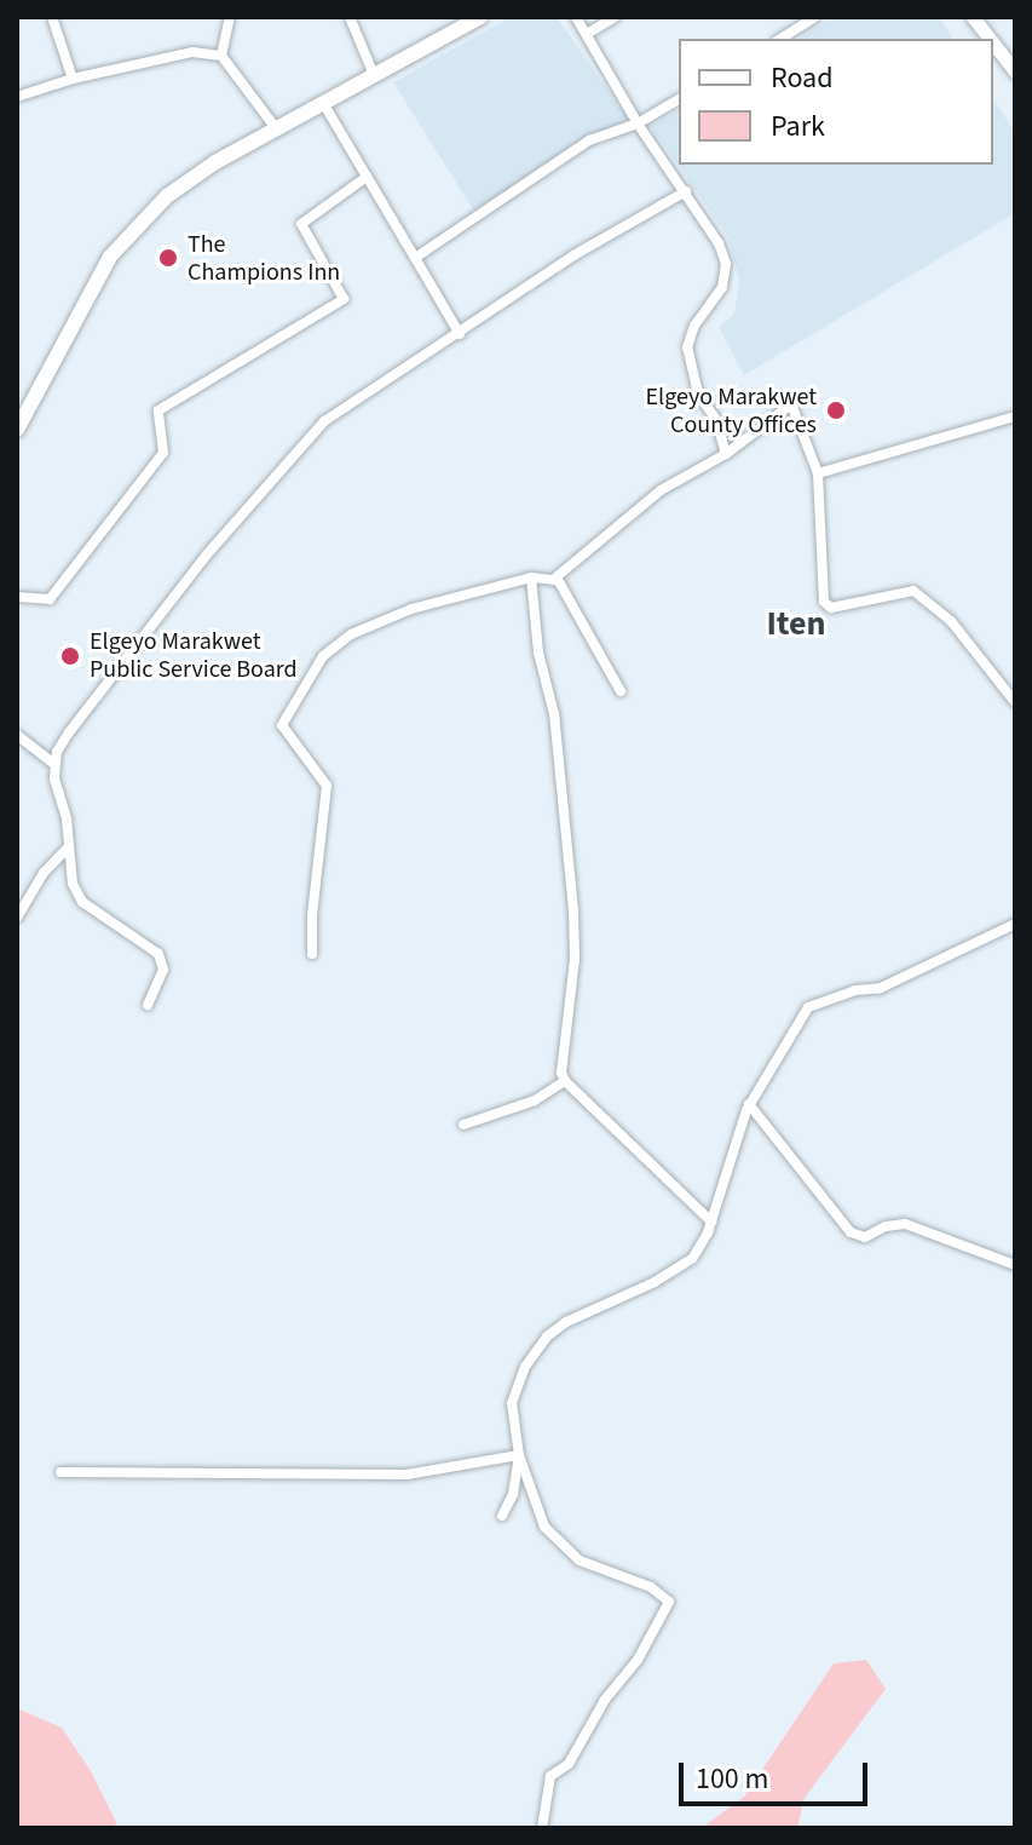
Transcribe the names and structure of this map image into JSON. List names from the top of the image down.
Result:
{
  "districts": ["Iten"],
  "places": ["The Champions Inn", "Elgeyo Marakwet County Offices", "Elgeyo Marakwet Public Service Board"],
  "legend": ["Road", "Park"],
  "scale_bar": "100 m"
}
